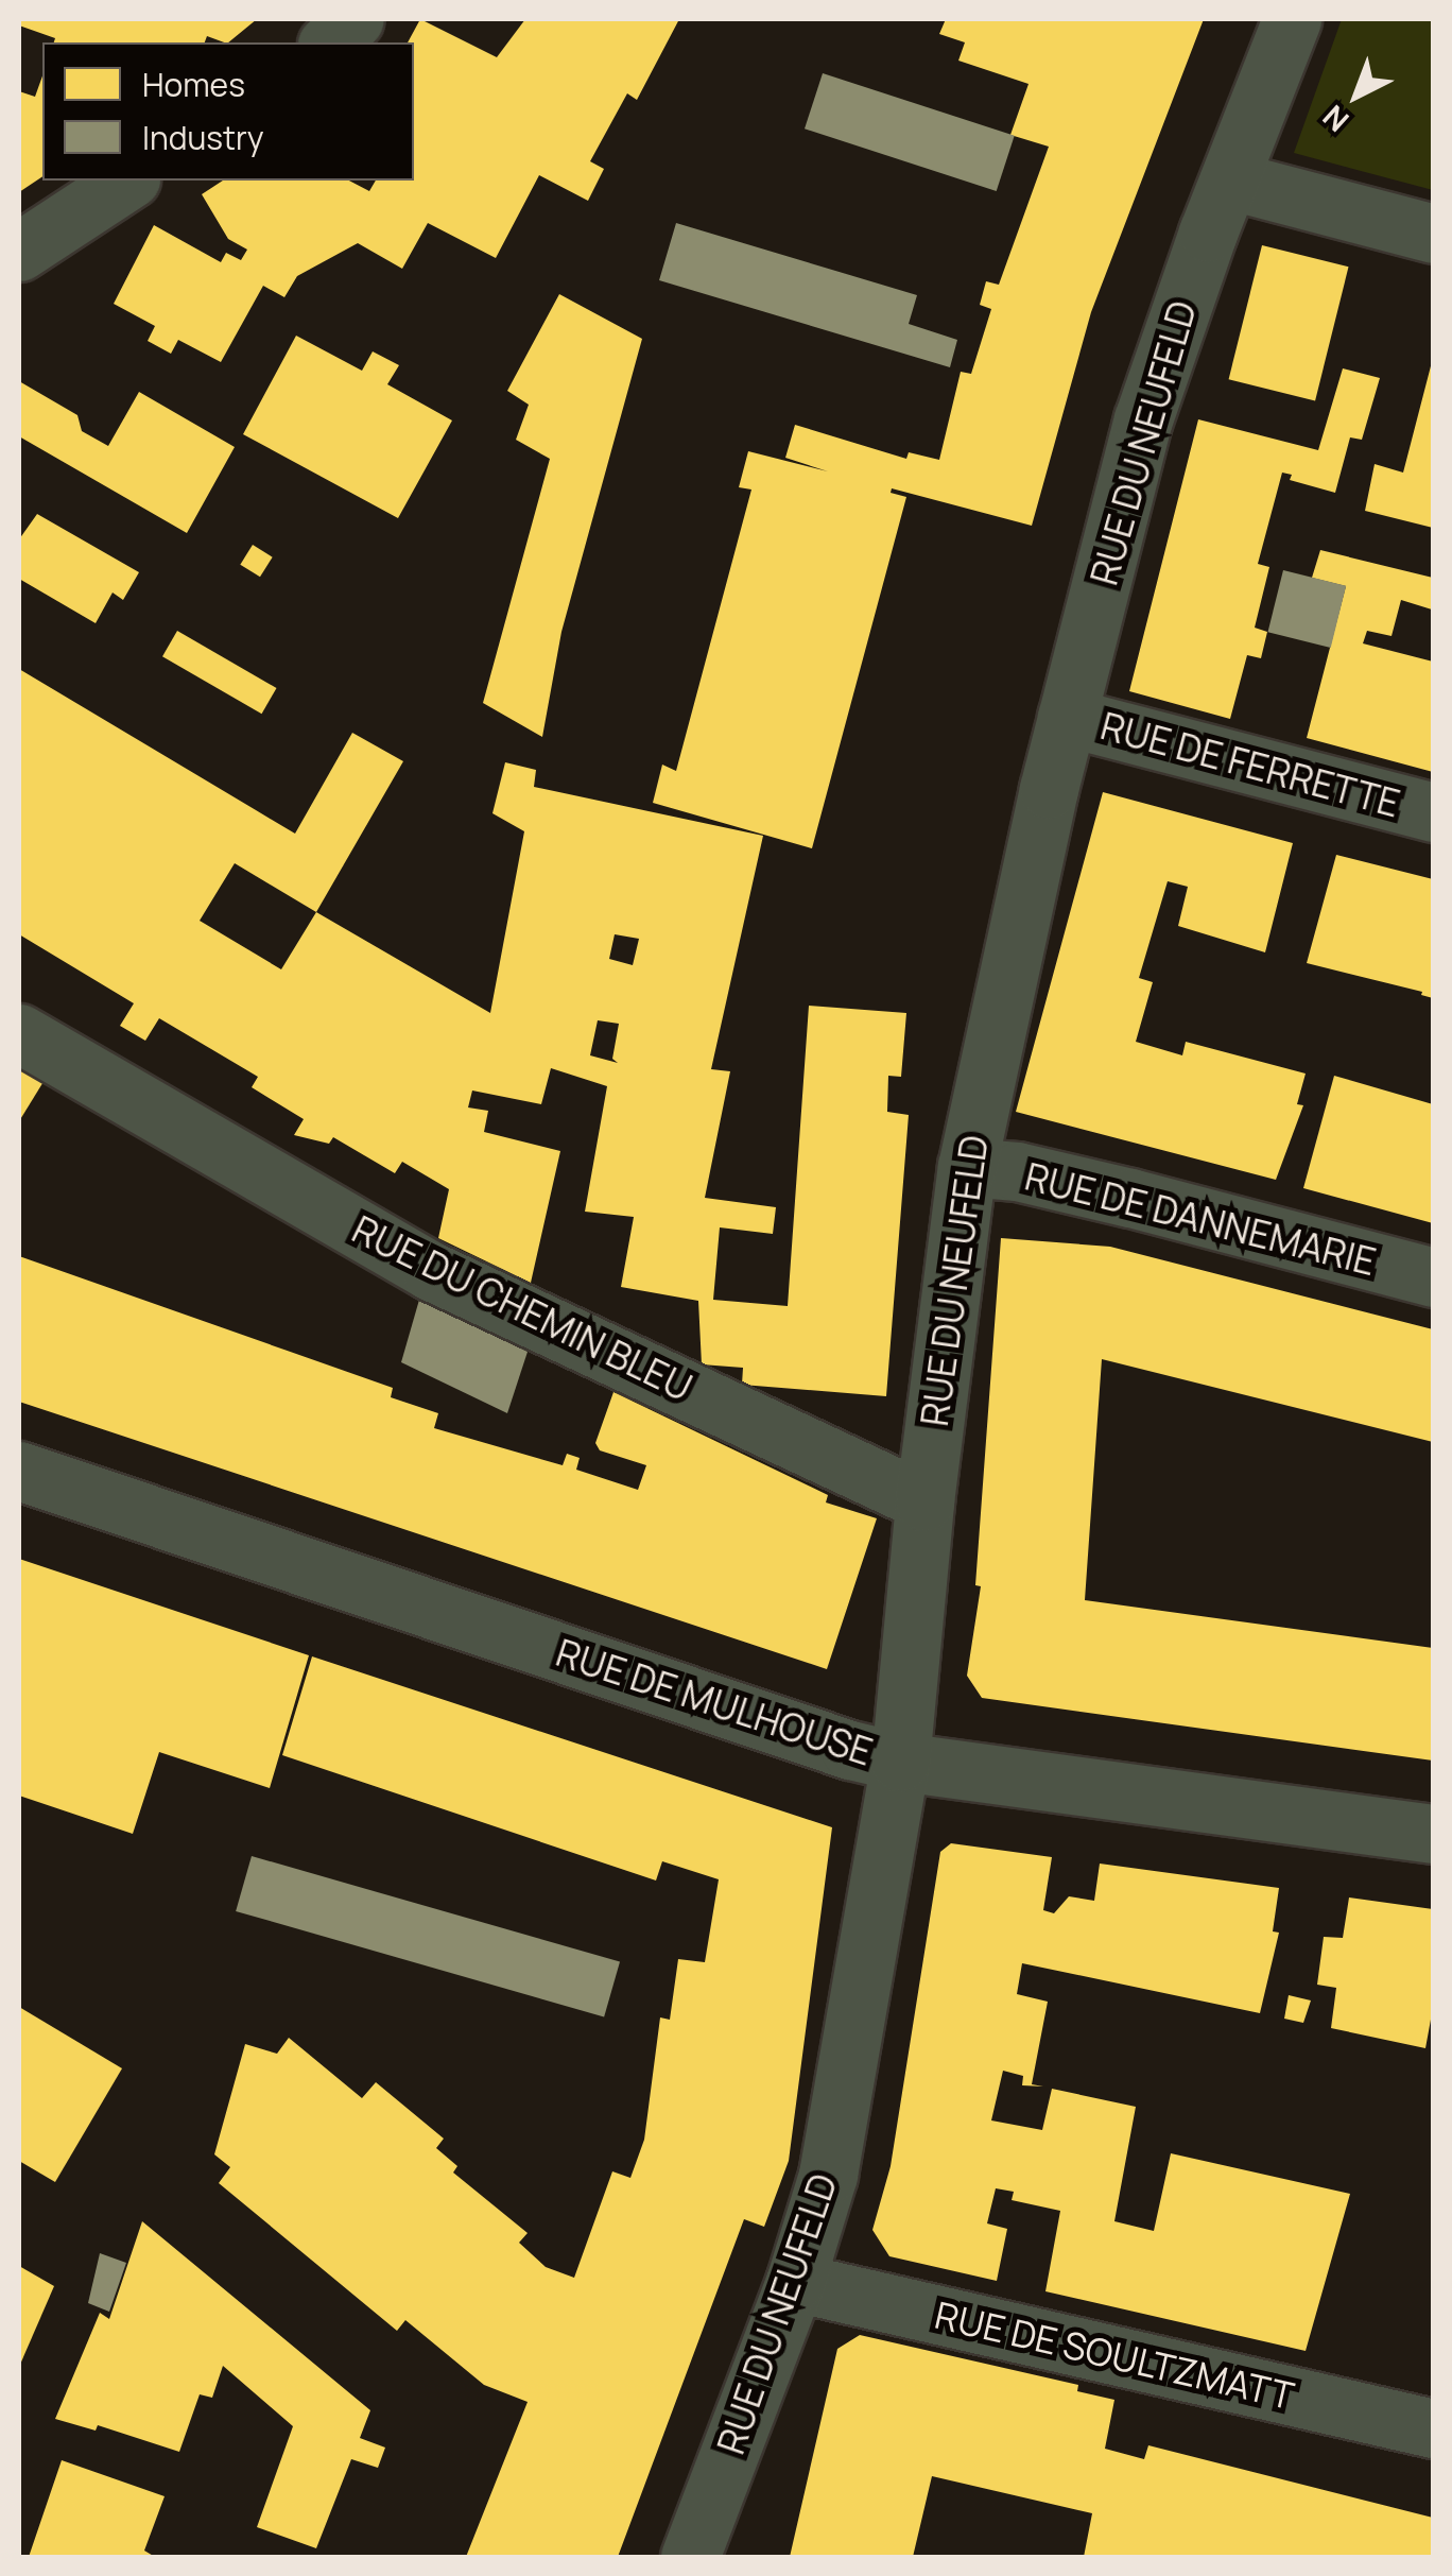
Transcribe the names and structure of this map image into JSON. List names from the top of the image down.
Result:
{
  "streets": {
    "street": [
      "RUE DU NEUFELD",
      "RUE DE FERRETTE",
      "RUE DE DANNEMARIE",
      "RUE DU CHEMIN BLEU",
      "RUE DE MULHOUSE",
      "RUE DE SOULTZMATT"
    ]
  },
  "crossings": [
    ["RUE DU NEUFELD", "RUE DE FERRETTE"],
    ["RUE DU NEUFELD", "RUE DE DANNEMARIE"],
    ["RUE DU NEUFELD", "RUE DU CHEMIN BLEU"],
    ["RUE DU NEUFELD", "RUE DE MULHOUSE"],
    ["RUE DU NEUFELD", "RUE DE SOULTZMATT"]
  ],
  "legend": ["Homes", "Industry"],
  "north": "bottom left"
}
